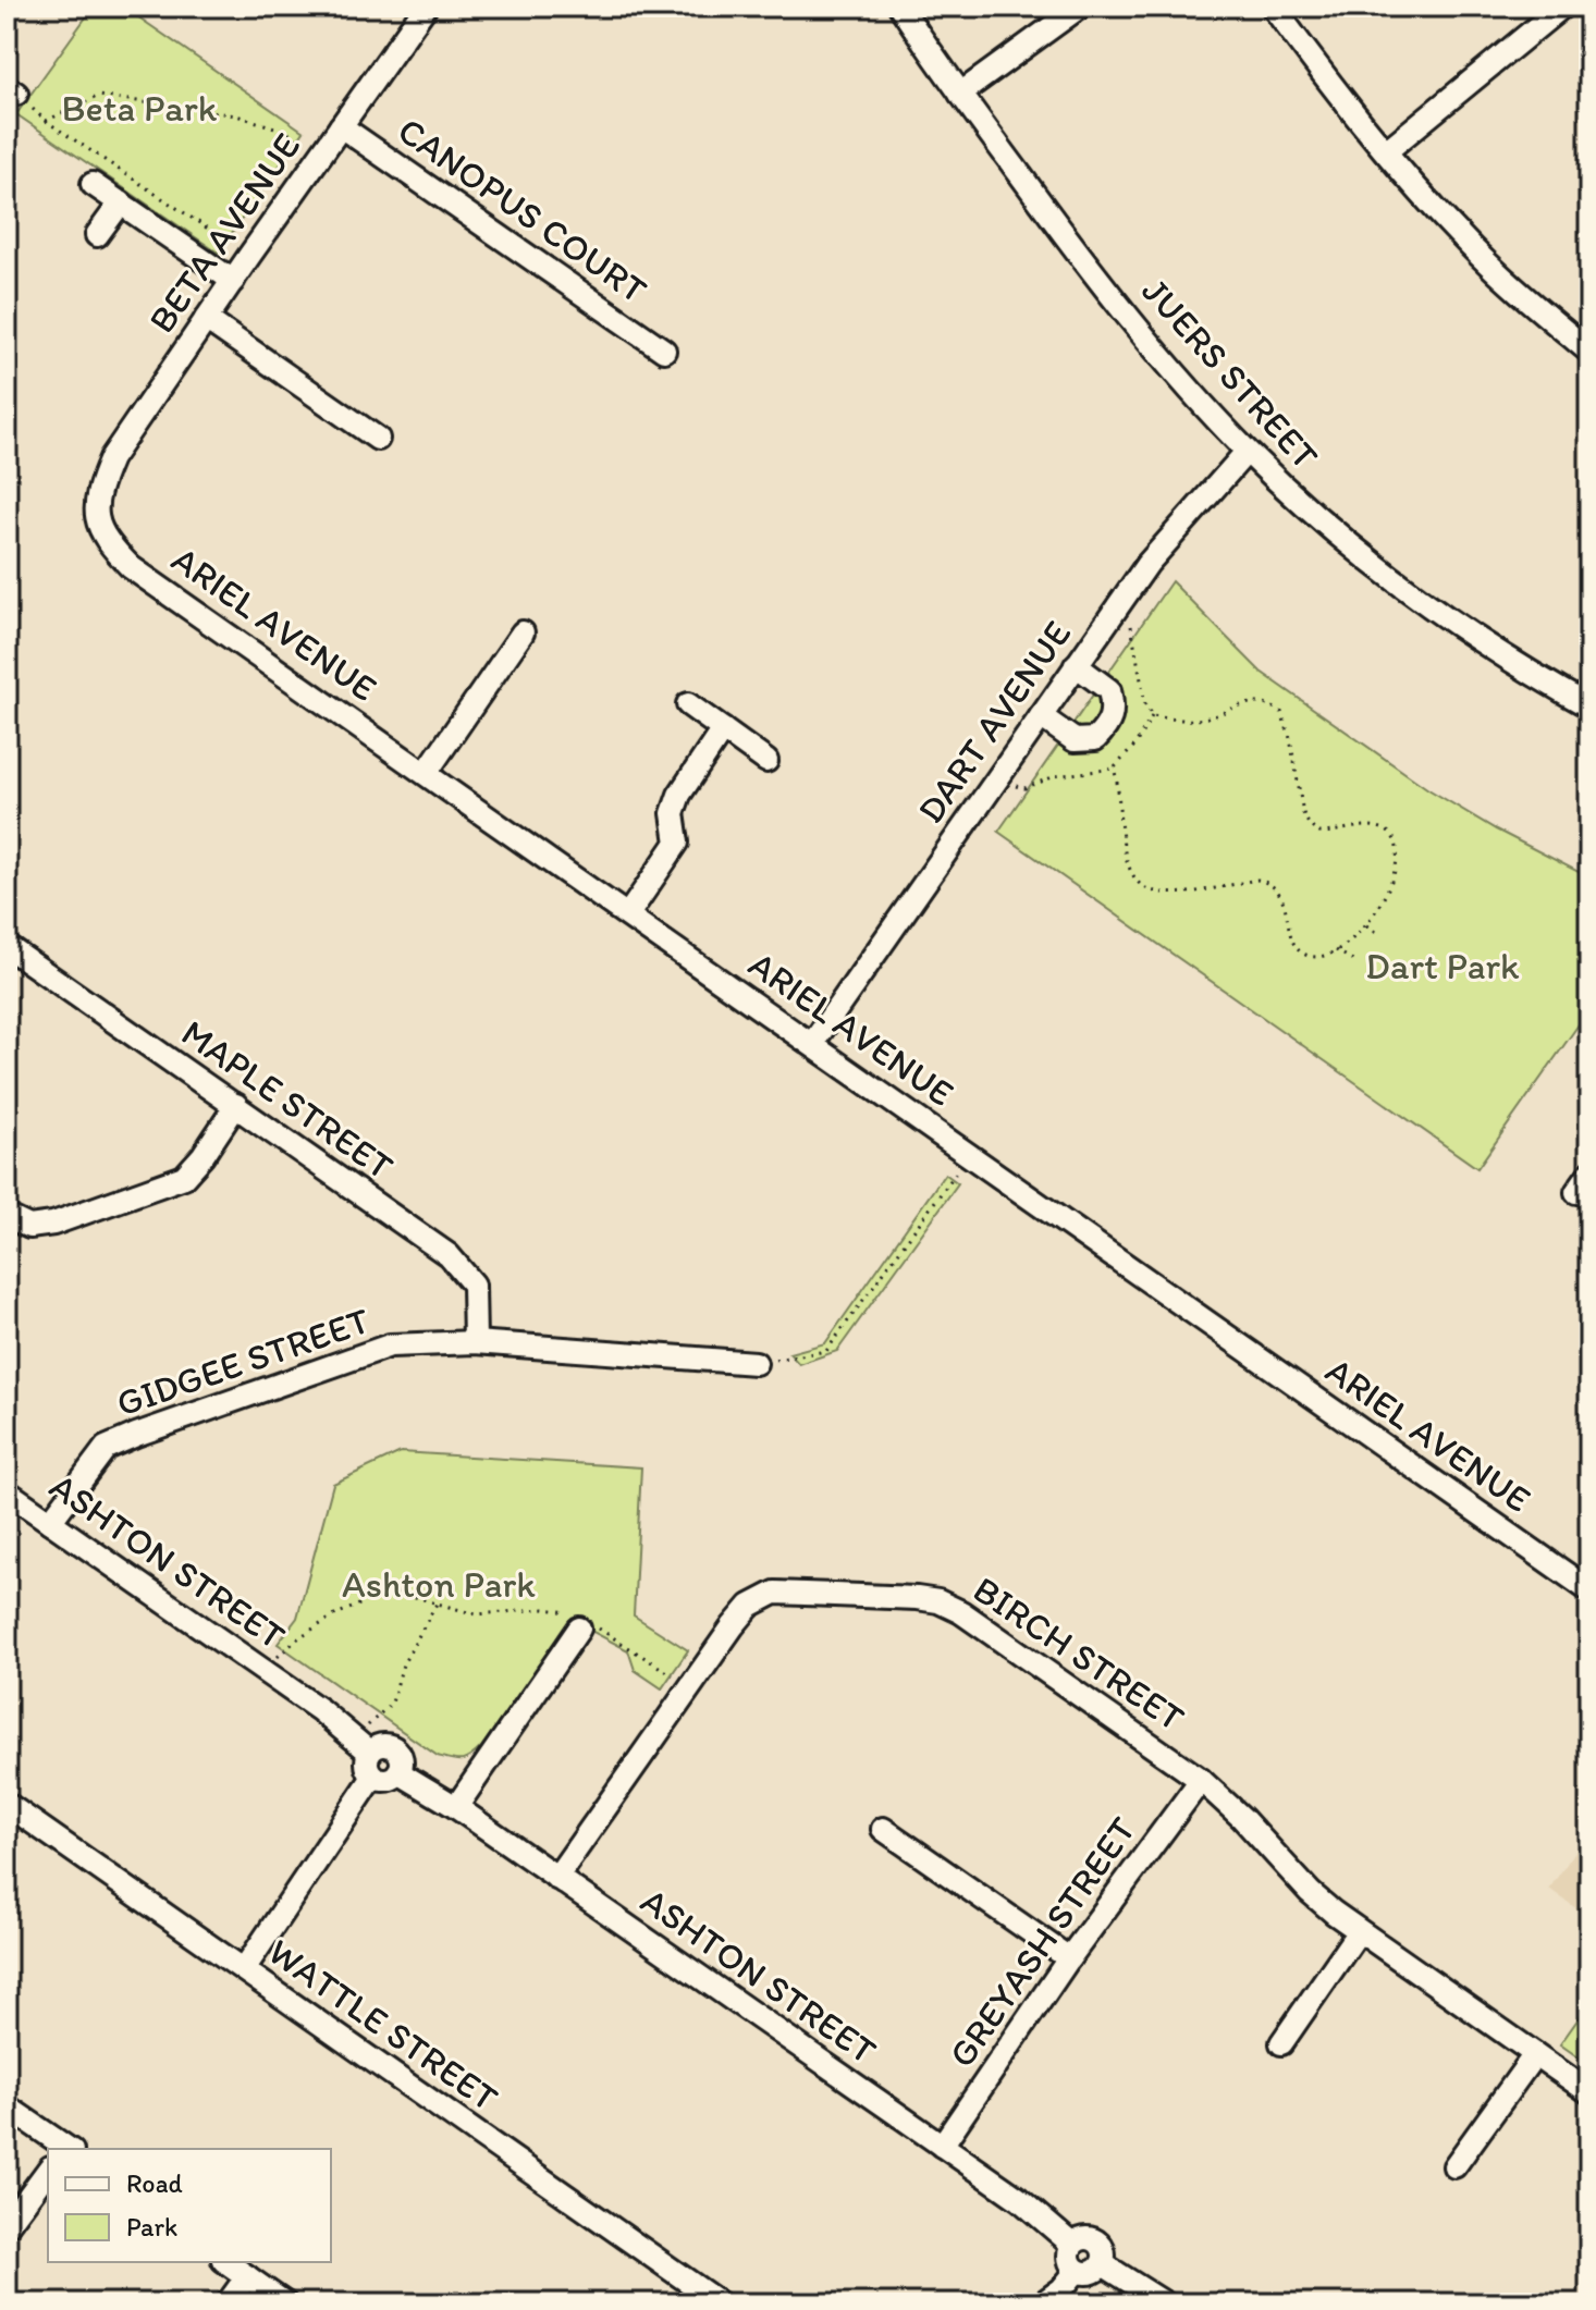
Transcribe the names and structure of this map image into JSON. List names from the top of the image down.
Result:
{
  "streets": {
    "street": [
      "CANOPUS COURT",
      "BETA AVENUE",
      "JUERS STREET",
      "ARIEL AVENUE",
      "DART AVENUE",
      "MAPLE STREET",
      "GIDGEE STREET",
      "ASHTON STREET",
      "BIRCH STREET",
      "GREYASH STREET",
      "WATTLE STREET"
    ]
  },
  "crossings": [
    ["CANOPUS COURT", "BETA AVENUE"],
    ["BETA AVENUE", "ARIEL AVENUE"],
    ["JUERS STREET", "DART AVENUE"],
    ["ARIEL AVENUE", "DART AVENUE"],
    ["MAPLE STREET", "GIDGEE STREET"],
    ["GIDGEE STREET", "ASHTON STREET"],
    ["ASHTON STREET", "BIRCH STREET"],
    ["ASHTON STREET", "GREYASH STREET"],
    ["BIRCH STREET", "GREYASH STREET"]
  ],
  "parks": ["Beta Park", "Dart Park", "Ashton Park"],
  "legend": ["Road", "Park"]
}
